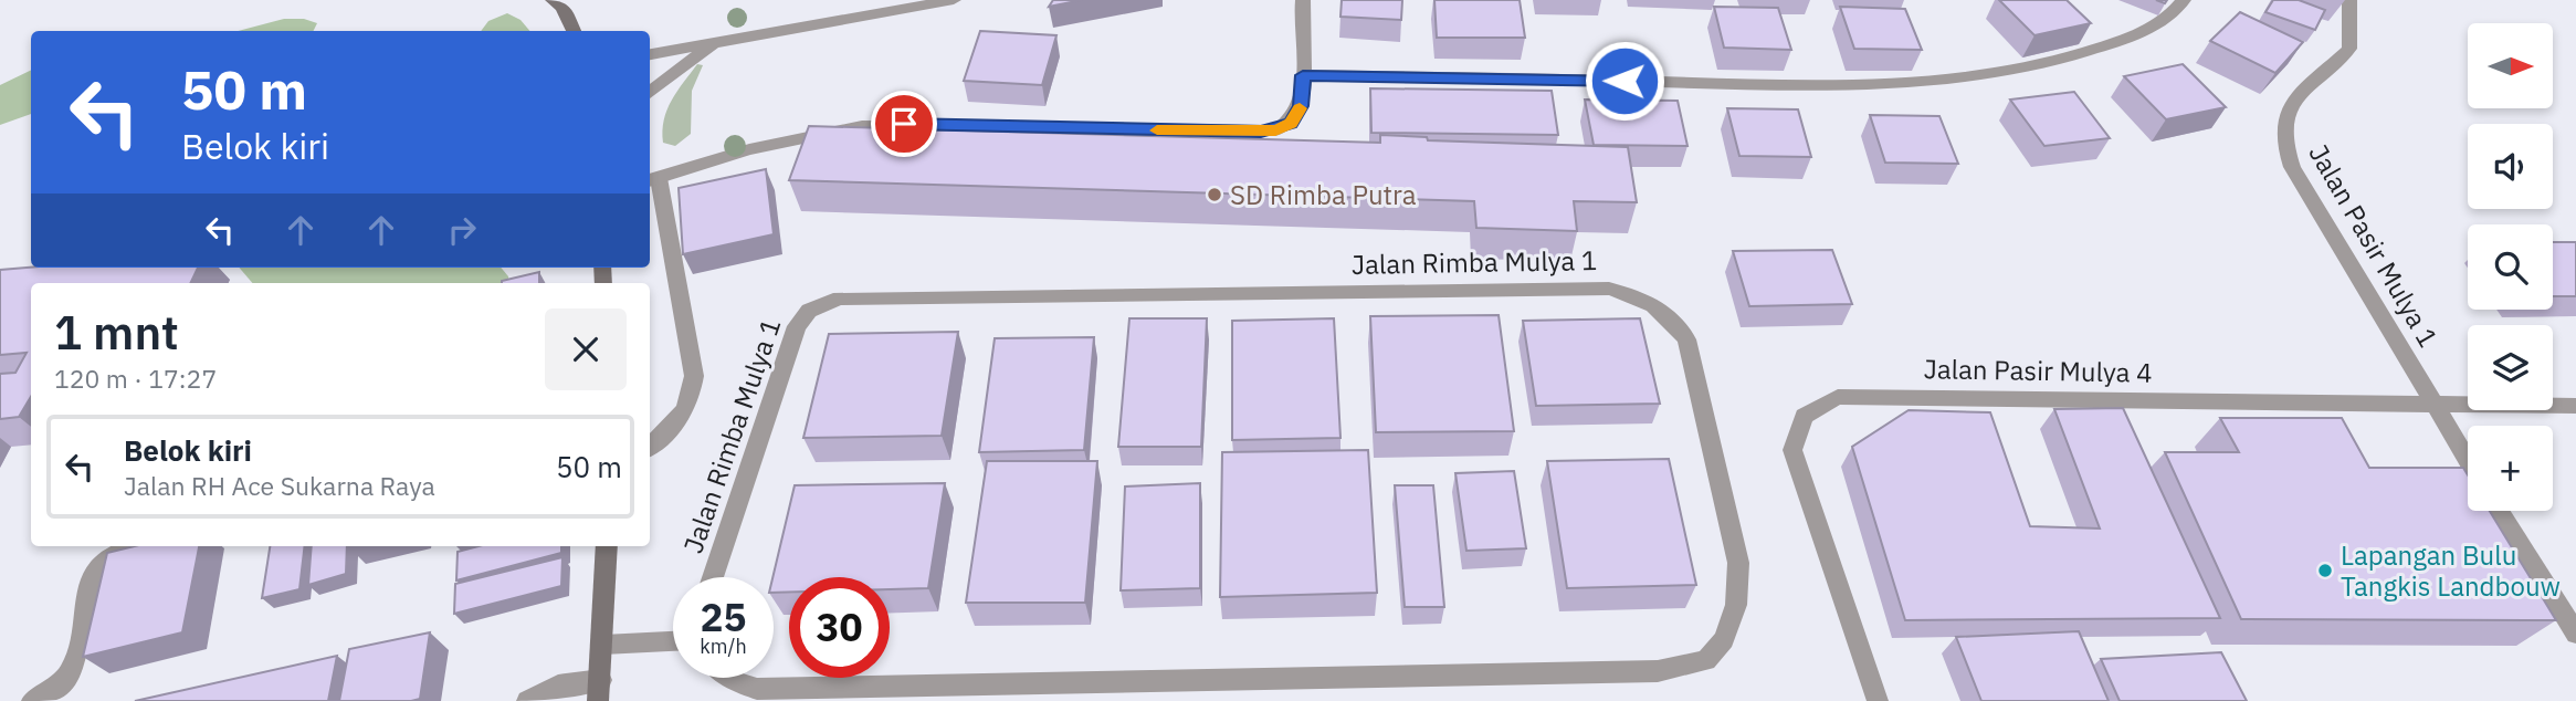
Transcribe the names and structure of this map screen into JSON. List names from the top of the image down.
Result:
{
  "streets": {
    "street": ["Jalan Pasir Mulya 1", "Jalan Rimba Mulya 1", "Jalan Pasir Mulya 4"]
  },
  "crossings": [
    ["Jalan Pasir Mulya 1", "Jalan Pasir Mulya 4"]
  ],
  "places": ["SD Rimba Putra", "Lapangan Bulu Tangkis Landbouw"],
  "north": "right",
  "page": {
    "map_buttons": "+",
    "turn": ["50 m", "Belok kiri"],
    "heading": ["1 mnt", "120 m · 17:27"],
    "list": [
      {
        "name": "Belok kiri",
        "note": "Jalan RH Ace Sukarna Raya",
        "value": "50 m"
      }
    ],
    "speed": "25 km/h",
    "limit": "30"
  }
}
